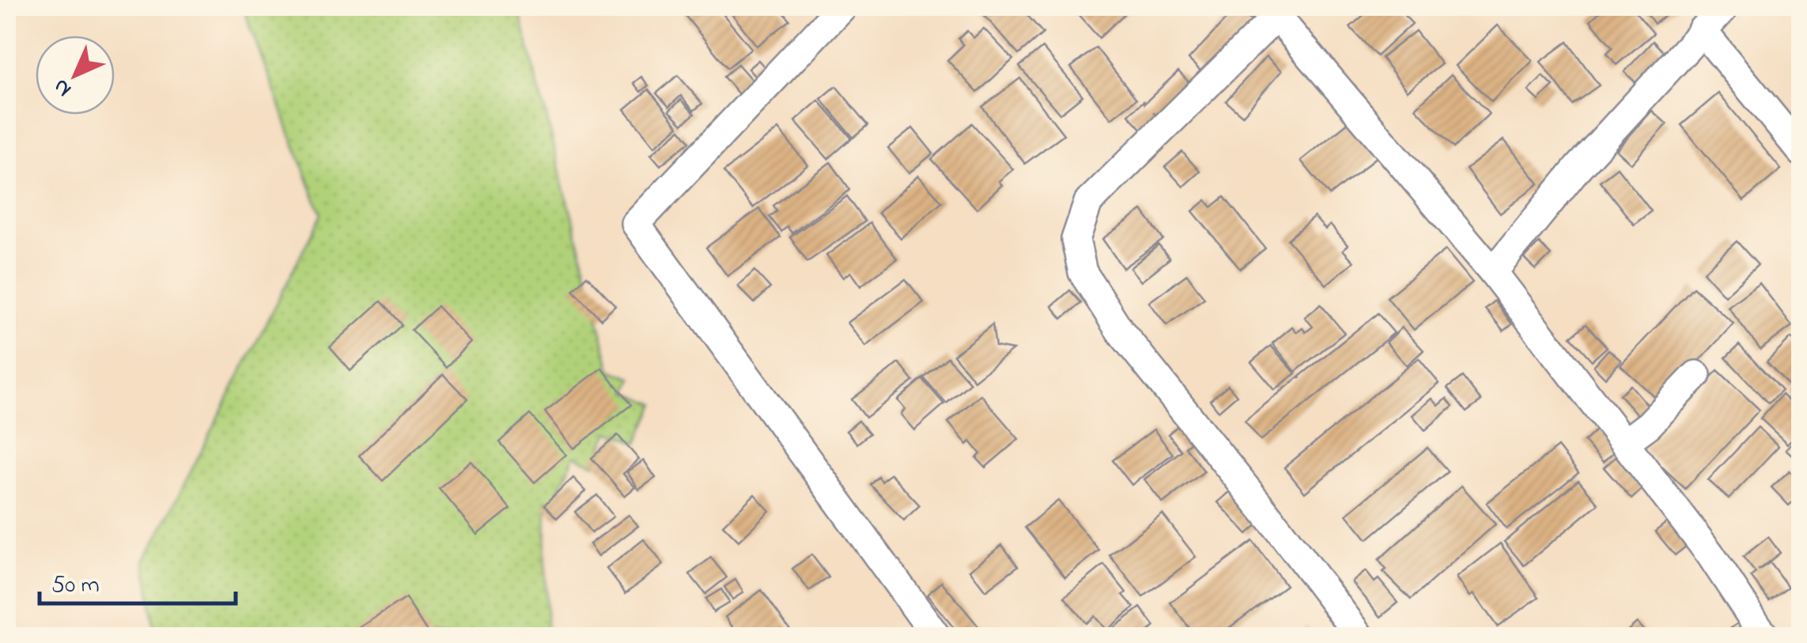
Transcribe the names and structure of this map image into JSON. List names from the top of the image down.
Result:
{
  "scale_bar": "50 m",
  "north": "bottom left"
}
